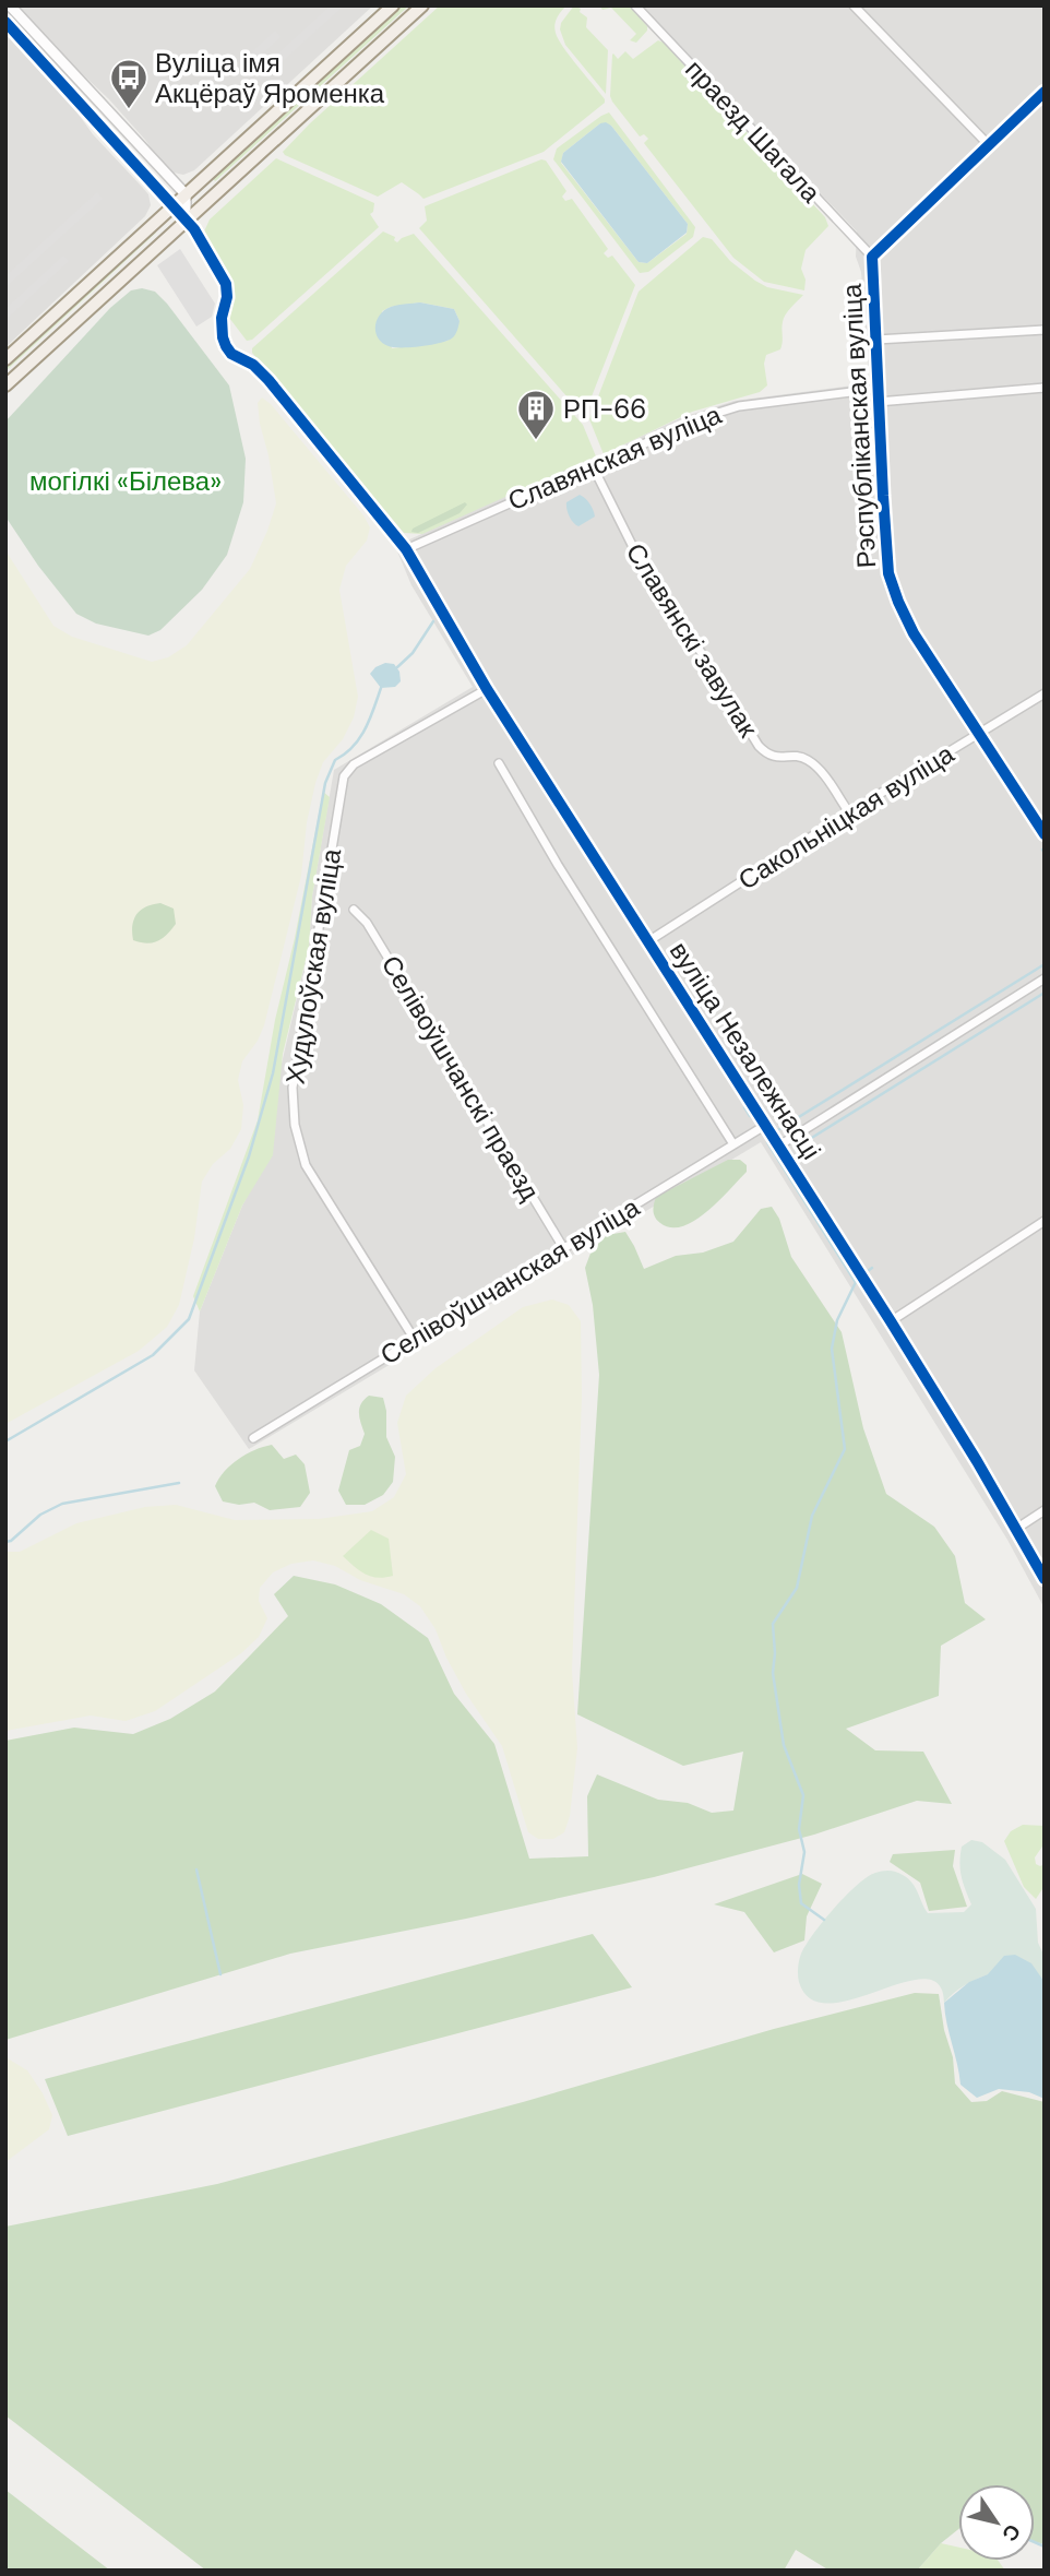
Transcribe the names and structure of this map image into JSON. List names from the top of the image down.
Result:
{
  "streets": {
    "street": [
      "праезд Шагала",
      "Рэспубліканская вуліца",
      "Славянская вуліца",
      "Славянскі завулак",
      "Сакольніцкая вуліца",
      "Худулоўская вуліца",
      "вуліца Незалежнасці",
      "Селівоўшчанскі праезд",
      "Селівоўшчанская вуліца"
    ]
  },
  "crossings": [
    ["праезд Шагала", "Рэспубліканская вуліца"],
    ["Рэспубліканская вуліца", "Славянская вуліца"],
    ["Рэспубліканская вуліца", "Сакольніцкая вуліца"],
    ["Славянская вуліца", "Славянскі завулак"],
    ["Славянская вуліца", "вуліца Незалежнасці"],
    ["Славянскі завулак", "Сакольніцкая вуліца"],
    ["Сакольніцкая вуліца", "вуліца Незалежнасці"],
    ["Худулоўская вуліца", "вуліца Незалежнасці"],
    ["Худулоўская вуліца", "Селівоўшчанская вуліца"],
    ["вуліца Незалежнасці", "Селівоўшчанская вуліца"],
    ["Селівоўшчанскі праезд", "Селівоўшчанская вуліца"]
  ],
  "parks": ["могілкі «Білева»"],
  "places": {
    "bus stop": ["Вуліца імя Акцёраў Яроменка"],
    "building": ["РП-66"]
  },
  "north": "bottom right"
}
